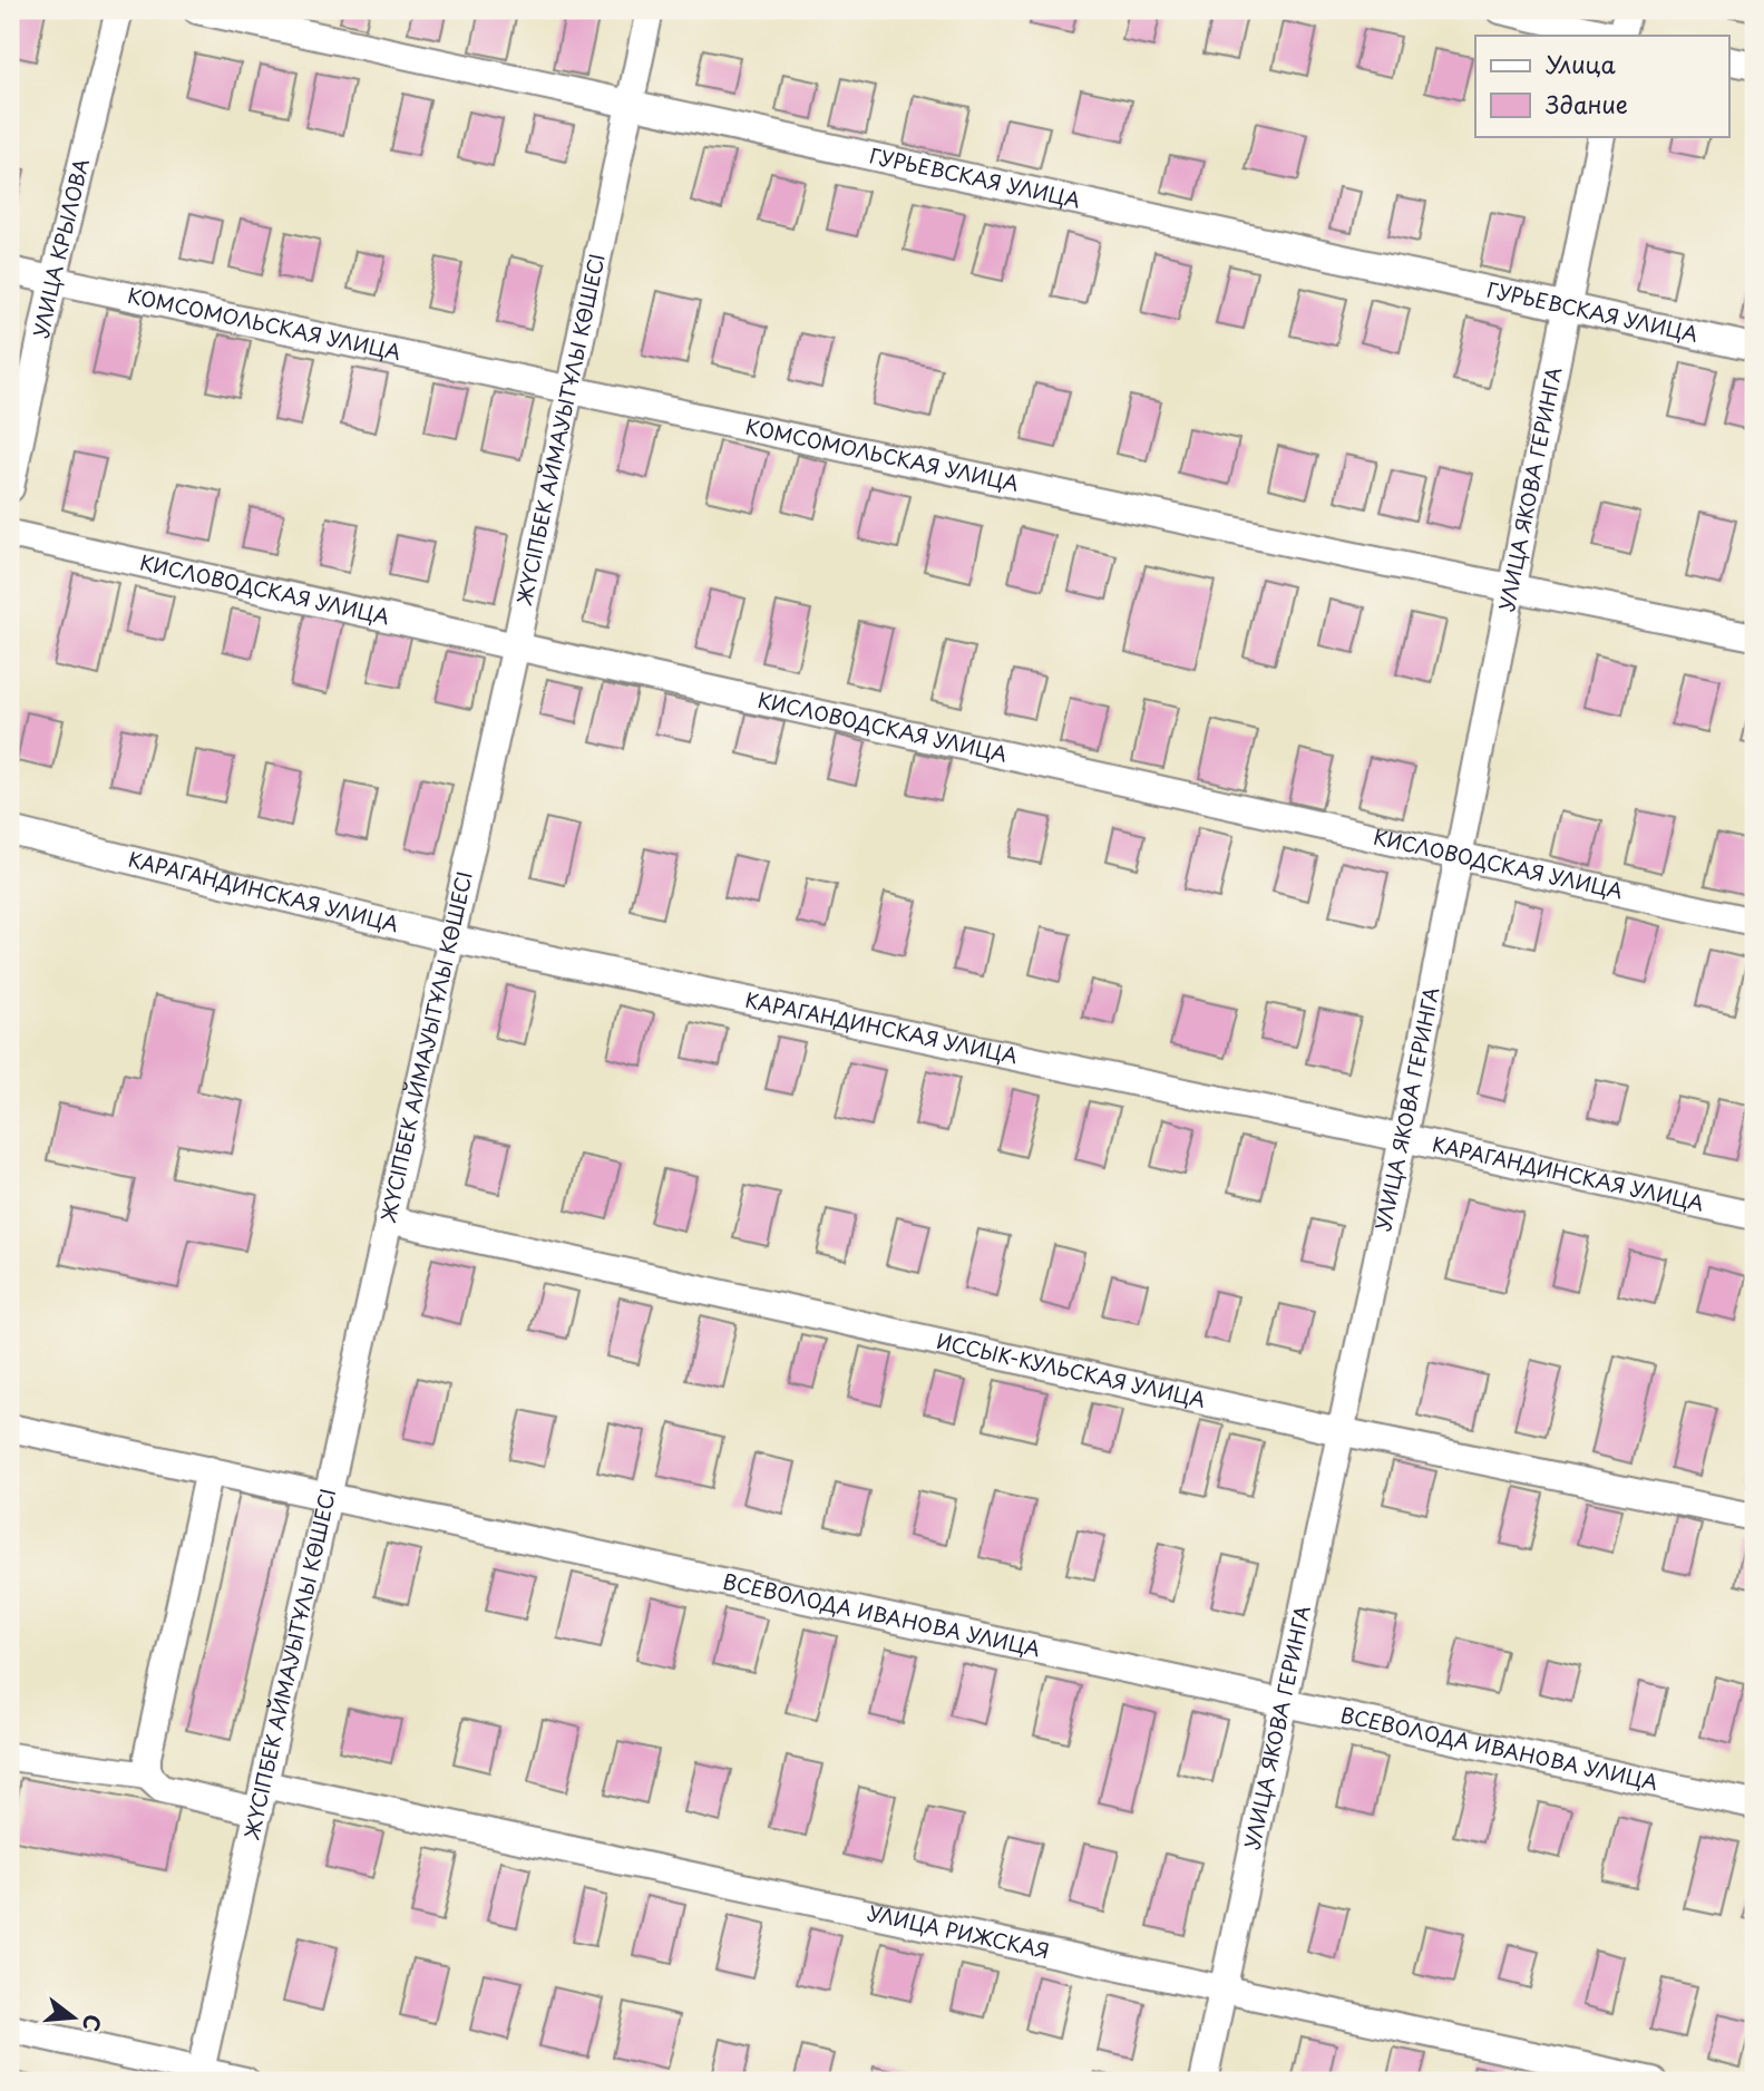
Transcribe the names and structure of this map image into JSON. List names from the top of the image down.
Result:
{
  "streets": {
    "street": [
      "ГУРЬЕВСКАЯ УЛИЦА",
      "УЛИЦА КРЫЛОВА",
      "КОМСОМОЛЬСКАЯ УЛИЦА",
      "ЖҮСІПБЕК АЙМАУЫТҰЛЫ КӨШЕСІ",
      "УЛИЦА ЯКОВА ГЕРИНГА",
      "КИСЛОВОДСКАЯ УЛИЦА",
      "КАРАГАНДИНСКАЯ УЛИЦА",
      "ИССЫК-КУЛЬСКАЯ УЛИЦА",
      "ВСЕВОЛОДА ИВАНОВА УЛИЦА",
      "УЛИЦА РИЖСКАЯ"
    ]
  },
  "crossings": [
    ["ГУРЬЕВСКАЯ УЛИЦА", "ЖҮСІПБЕК АЙМАУЫТҰЛЫ КӨШЕСІ"],
    ["ГУРЬЕВСКАЯ УЛИЦА", "УЛИЦА ЯКОВА ГЕРИНГА"],
    ["УЛИЦА КРЫЛОВА", "КОМСОМОЛЬСКАЯ УЛИЦА"],
    ["КОМСОМОЛЬСКАЯ УЛИЦА", "ЖҮСІПБЕК АЙМАУЫТҰЛЫ КӨШЕСІ"],
    ["КОМСОМОЛЬСКАЯ УЛИЦА", "УЛИЦА ЯКОВА ГЕРИНГА"],
    ["ЖҮСІПБЕК АЙМАУЫТҰЛЫ КӨШЕСІ", "КИСЛОВОДСКАЯ УЛИЦА"],
    ["ЖҮСІПБЕК АЙМАУЫТҰЛЫ КӨШЕСІ", "КАРАГАНДИНСКАЯ УЛИЦА"],
    ["ЖҮСІПБЕК АЙМАУЫТҰЛЫ КӨШЕСІ", "ИССЫК-КУЛЬСКАЯ УЛИЦА"],
    ["ЖҮСІПБЕК АЙМАУЫТҰЛЫ КӨШЕСІ", "ВСЕВОЛОДА ИВАНОВА УЛИЦА"],
    ["ЖҮСІПБЕК АЙМАУЫТҰЛЫ КӨШЕСІ", "УЛИЦА РИЖСКАЯ"],
    ["УЛИЦА ЯКОВА ГЕРИНГА", "КИСЛОВОДСКАЯ УЛИЦА"],
    ["УЛИЦА ЯКОВА ГЕРИНГА", "КАРАГАНДИНСКАЯ УЛИЦА"],
    ["УЛИЦА ЯКОВА ГЕРИНГА", "ИССЫК-КУЛЬСКАЯ УЛИЦА"],
    ["УЛИЦА ЯКОВА ГЕРИНГА", "ВСЕВОЛОДА ИВАНОВА УЛИЦА"],
    ["УЛИЦА ЯКОВА ГЕРИНГА", "УЛИЦА РИЖСКАЯ"]
  ],
  "legend": ["Улица", "Здание"],
  "north": "right"
}
